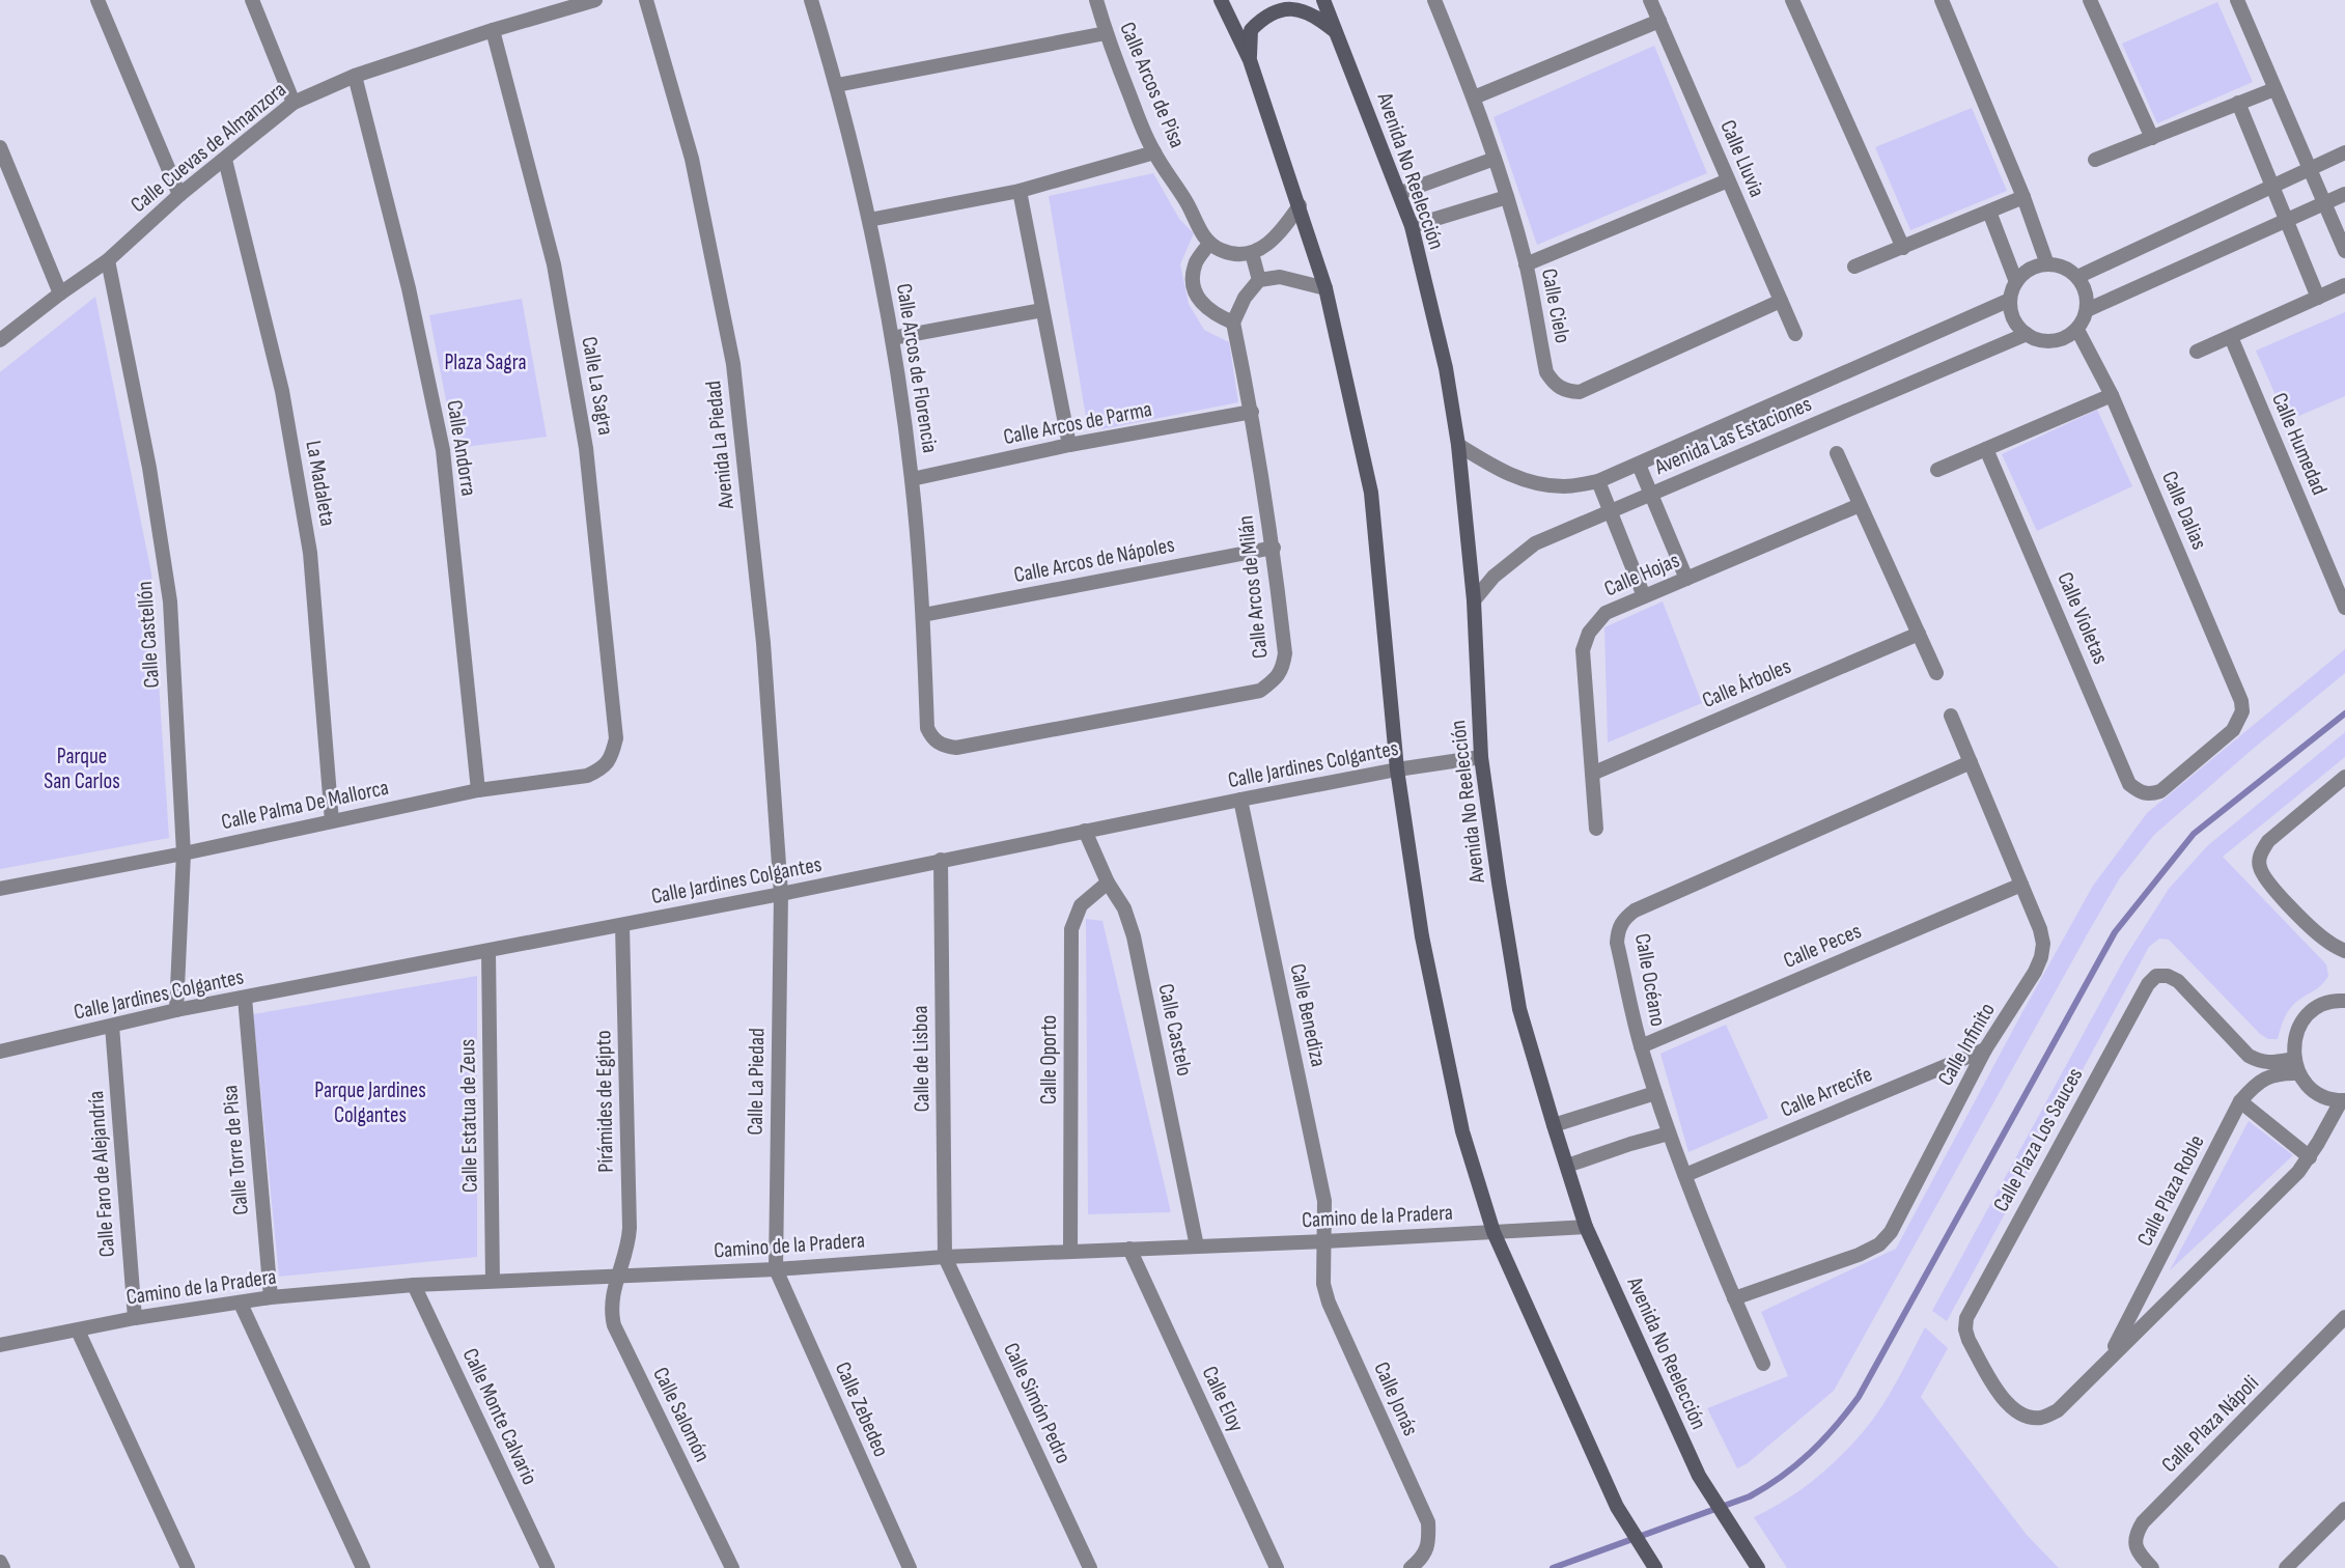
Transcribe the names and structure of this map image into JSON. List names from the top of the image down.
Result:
{
  "streets": {
    "main road": ["Avenida No Reelección"],
    "street": [
      "Calle Arcos de Pisa",
      "Calle Cuevas de Almanzora",
      "Calle Lluvia",
      "Calle Cielo",
      "Calle Arcos de Florencia",
      "Calle La Sagra",
      "Calle Arcos de Parma",
      "Avenida Las Estaciones",
      "Calle Humedad",
      "Avenida La Piedad",
      "Calle Andorra",
      "La Madaleta",
      "Calle Dalias",
      "Calle Arcos de Nápoles",
      "Calle Hojas",
      "Calle Arcos de Milán",
      "Calle Violetas",
      "Calle Castellón",
      "Calle Árboles",
      "Calle Jardines Colgantes",
      "Calle Palma De Mallorca",
      "Calle Peces",
      "Calle Océano",
      "Calle Benediza",
      "Calle Castelo",
      "Calle Infinito",
      "Calle de Lisboa",
      "Calle Oporto",
      "Calle La Piedad",
      "Calle Arrecife",
      "Pirámides de Egipto",
      "Calle Estatua de Zeus",
      "Calle Plaza Los Sauces",
      "Calle Torre de Pisa",
      "Calle Faro de Alejandría",
      "Calle Plaza Roble",
      "Camino de la Pradera",
      "Calle Eloy",
      "Calle Jonás",
      "Calle Simón Pedro",
      "Calle Zebedeo",
      "Calle Salomón",
      "Calle Monte Calvario",
      "Calle Plaza Nápoli"
    ]
  },
  "crossings": [
    ["Calle Cuevas de Almanzora", "Calle La Sagra"],
    ["Calle Cuevas de Almanzora", "Calle Andorra"],
    ["Calle Cuevas de Almanzora", "La Madaleta"],
    ["Calle Cuevas de Almanzora", "Calle Castellón"],
    ["Calle Lluvia", "Calle Cielo"],
    ["Avenida No Reelección", "Avenida Las Estaciones"],
    ["Avenida No Reelección", "Calle Jardines Colgantes"],
    ["Avenida No Reelección", "Camino de la Pradera"],
    ["Calle Arcos de Florencia", "Calle Arcos de Parma"],
    ["Calle Arcos de Florencia", "Calle Arcos de Nápoles"],
    ["Calle Arcos de Florencia", "Calle Arcos de Milán"],
    ["Calle La Sagra", "Calle Palma De Mallorca"],
    ["Calle Arcos de Parma", "Calle Arcos de Milán"],
    ["Avenida Las Estaciones", "Calle Dalias"],
    ["Avenida La Piedad", "Calle Jardines Colgantes"],
    ["Avenida La Piedad", "Calle La Piedad"],
    ["Calle Andorra", "Calle Palma De Mallorca"],
    ["La Madaleta", "Calle Palma De Mallorca"],
    ["Calle Dalias", "Calle Violetas"],
    ["Calle Arcos de Nápoles", "Calle Arcos de Milán"],
    ["Calle Hojas", "Calle Árboles"],
    ["Calle Castellón", "Calle Jardines Colgantes"],
    ["Calle Castellón", "Calle Palma De Mallorca"],
    ["Calle Jardines Colgantes", "Calle Benediza"],
    ["Calle Jardines Colgantes", "Calle Castelo"],
    ["Calle Jardines Colgantes", "Calle de Lisboa"],
    ["Calle Jardines Colgantes", "Calle La Piedad"],
    ["Calle Jardines Colgantes", "Pirámides de Egipto"],
    ["Calle Jardines Colgantes", "Calle Estatua de Zeus"],
    ["Calle Jardines Colgantes", "Calle Torre de Pisa"],
    ["Calle Jardines Colgantes", "Calle Faro de Alejandría"],
    ["Calle Peces", "Calle Océano"],
    ["Calle Peces", "Calle Infinito"],
    ["Calle Océano", "Calle Infinito"],
    ["Calle Océano", "Calle Arrecife"],
    ["Calle Benediza", "Camino de la Pradera"],
    ["Calle Benediza", "Calle Jonás"],
    ["Calle Castelo", "Calle Oporto"],
    ["Calle Castelo", "Camino de la Pradera"],
    ["Calle Infinito", "Calle Arrecife"],
    ["Calle de Lisboa", "Camino de la Pradera"],
    ["Calle de Lisboa", "Calle Simón Pedro"],
    ["Calle Oporto", "Camino de la Pradera"],
    ["Calle La Piedad", "Camino de la Pradera"],
    ["Calle La Piedad", "Calle Zebedeo"],
    ["Pirámides de Egipto", "Camino de la Pradera"],
    ["Pirámides de Egipto", "Calle Salomón"],
    ["Calle Estatua de Zeus", "Camino de la Pradera"],
    ["Calle Plaza Los Sauces", "Calle Plaza Roble"],
    ["Calle Torre de Pisa", "Camino de la Pradera"],
    ["Calle Faro de Alejandría", "Camino de la Pradera"],
    ["Camino de la Pradera", "Calle Eloy"],
    ["Camino de la Pradera", "Calle Jonás"],
    ["Camino de la Pradera", "Calle Simón Pedro"],
    ["Camino de la Pradera", "Calle Zebedeo"],
    ["Camino de la Pradera", "Calle Salomón"],
    ["Camino de la Pradera", "Calle Monte Calvario"]
  ],
  "parks": ["Plaza Sagra", "Parque San Carlos", "Parque Jardines Colgantes"]
}
